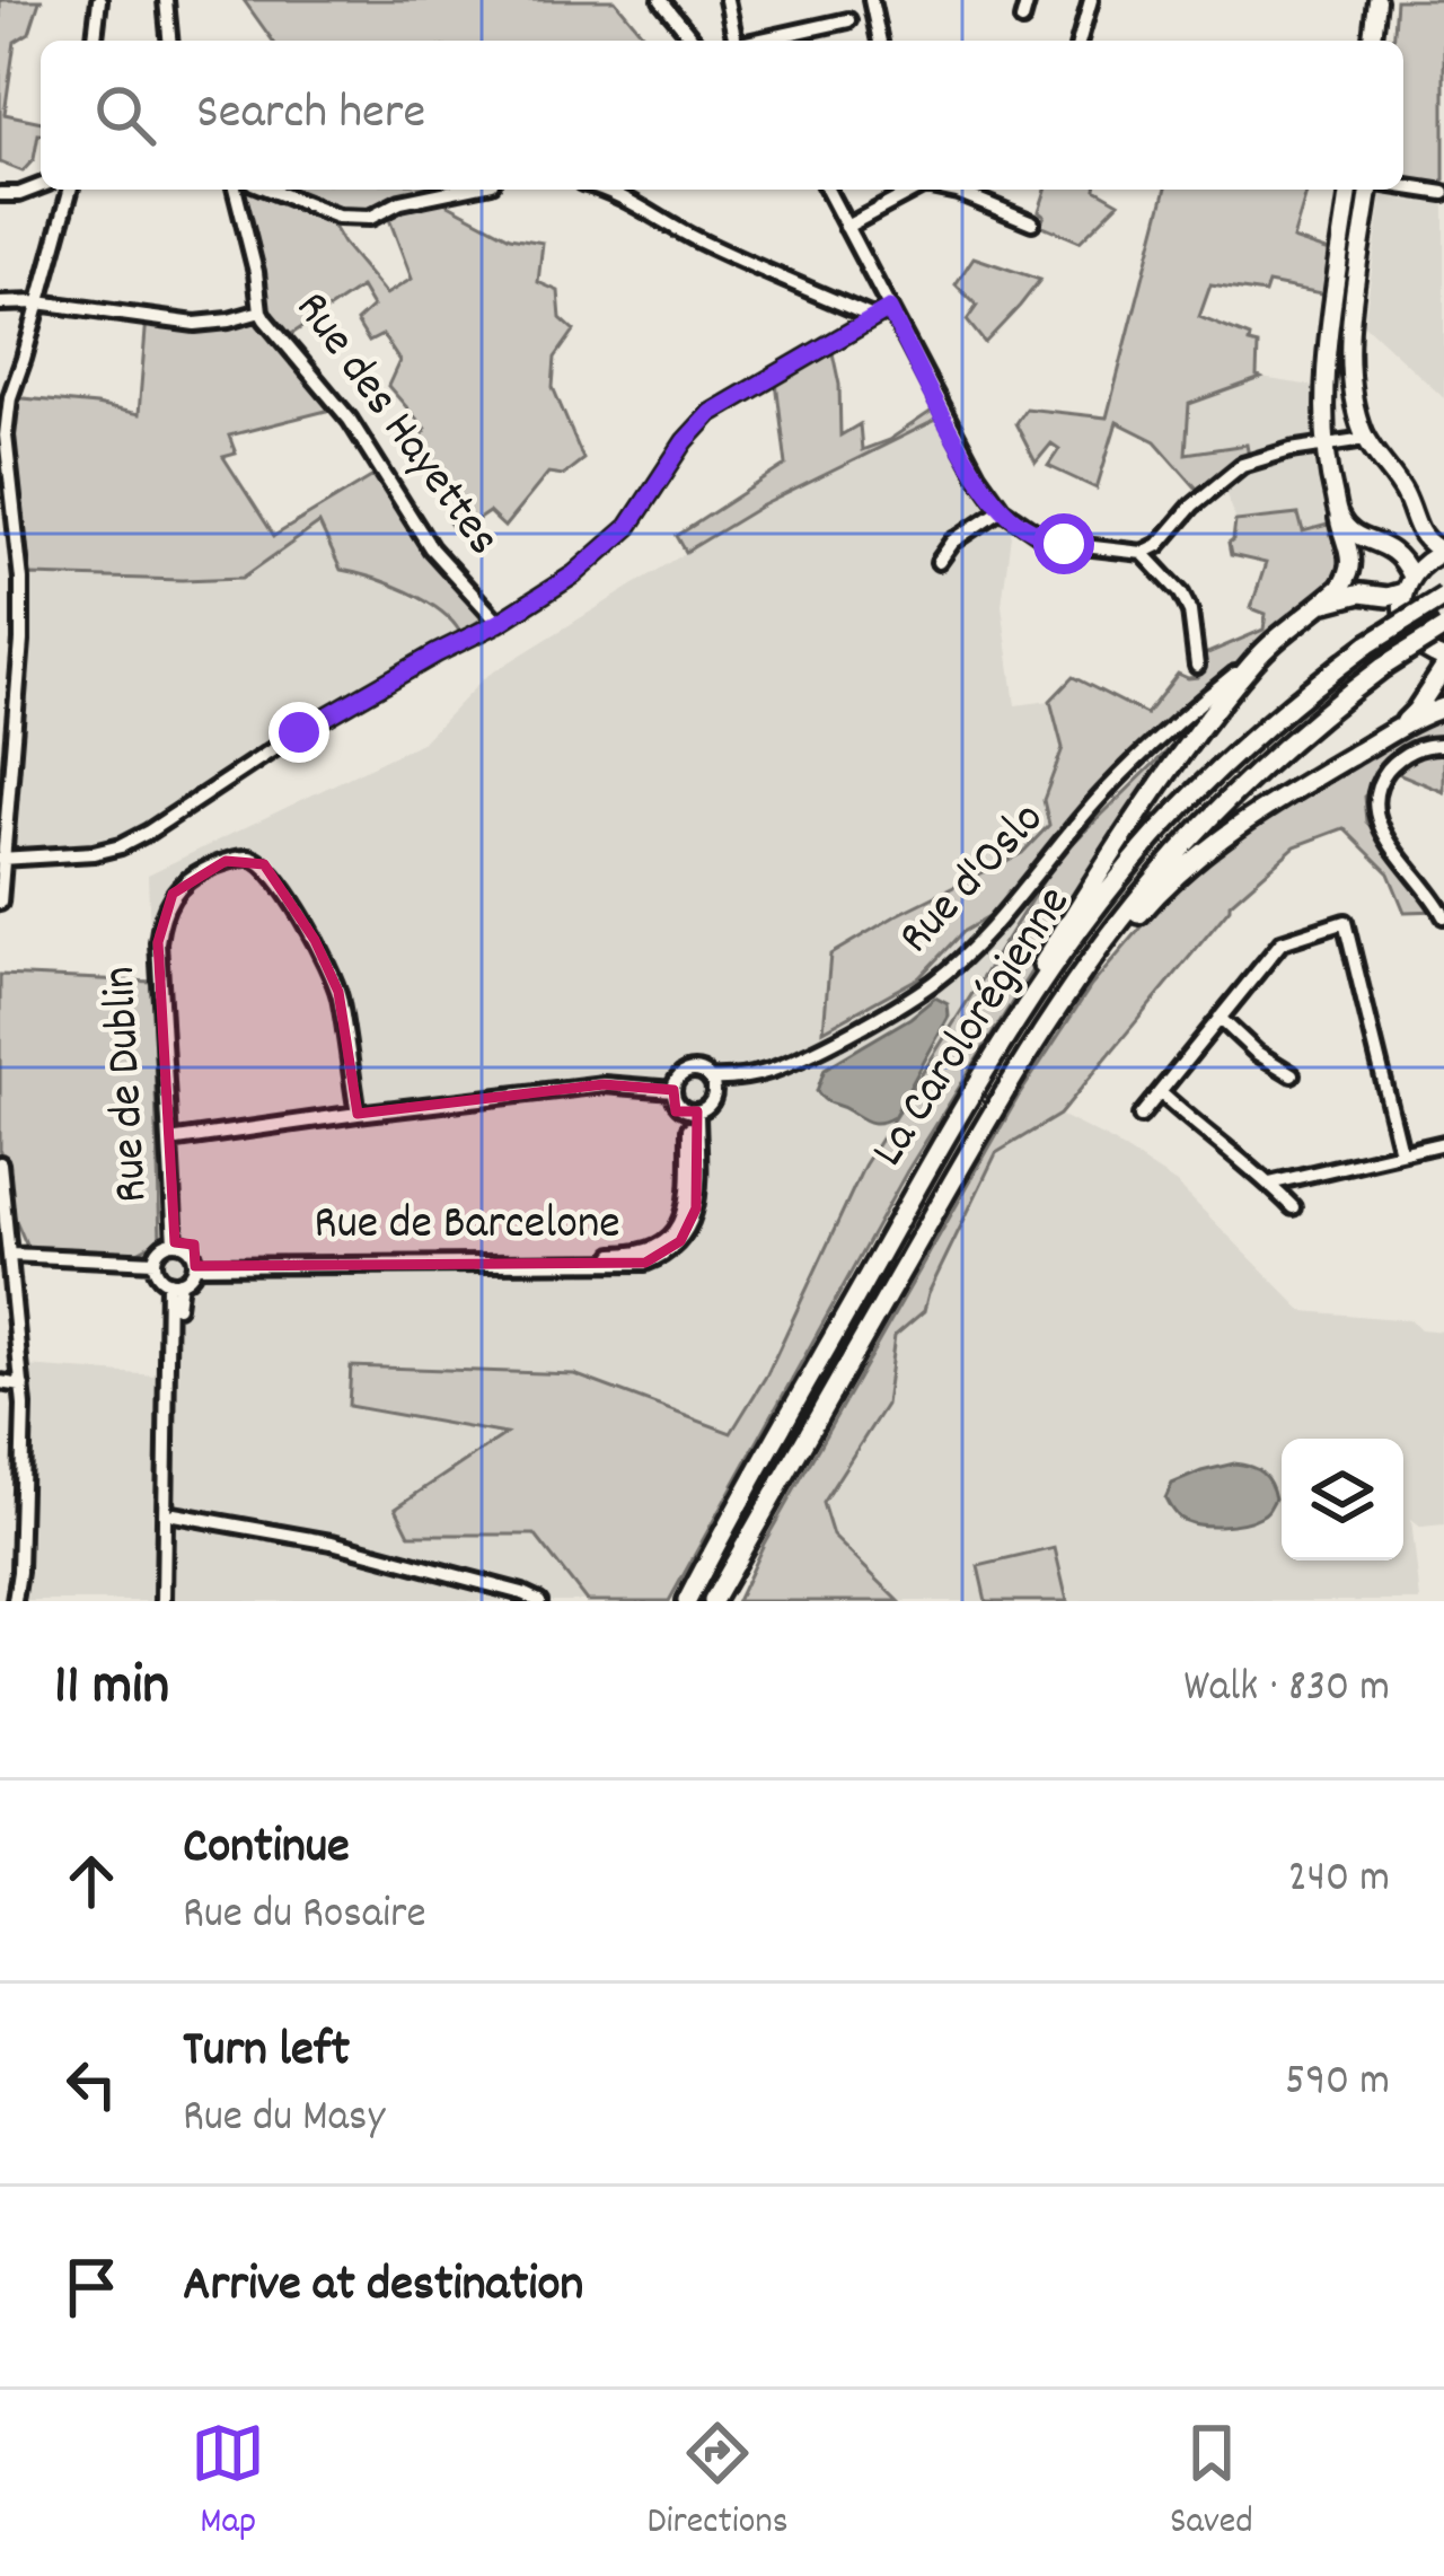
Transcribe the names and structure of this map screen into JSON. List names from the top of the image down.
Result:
{
  "streets": {
    "highway": ["La Carolorégienne"],
    "street": [
      "Rue des Hayettes",
      "Rue d'Oslo",
      "Rue de Dublin",
      "Rue de Barcelone"
    ]
  },
  "crossings": [
    ["Rue d'Oslo", "Rue de Barcelone"],
    ["Rue de Dublin", "Rue de Barcelone"]
  ],
  "page": {
    "search": "Search here",
    "heading": ["11 min", "Walk · 830 m"],
    "list": [
      ["Continue", "Rue du Rosaire", "240 m"],
      ["Turn left", "Rue du Masy", "590 m"],
      "Arrive at destination"
    ],
    "nav": ["Map", "Directions", "Saved"]
  }
}
